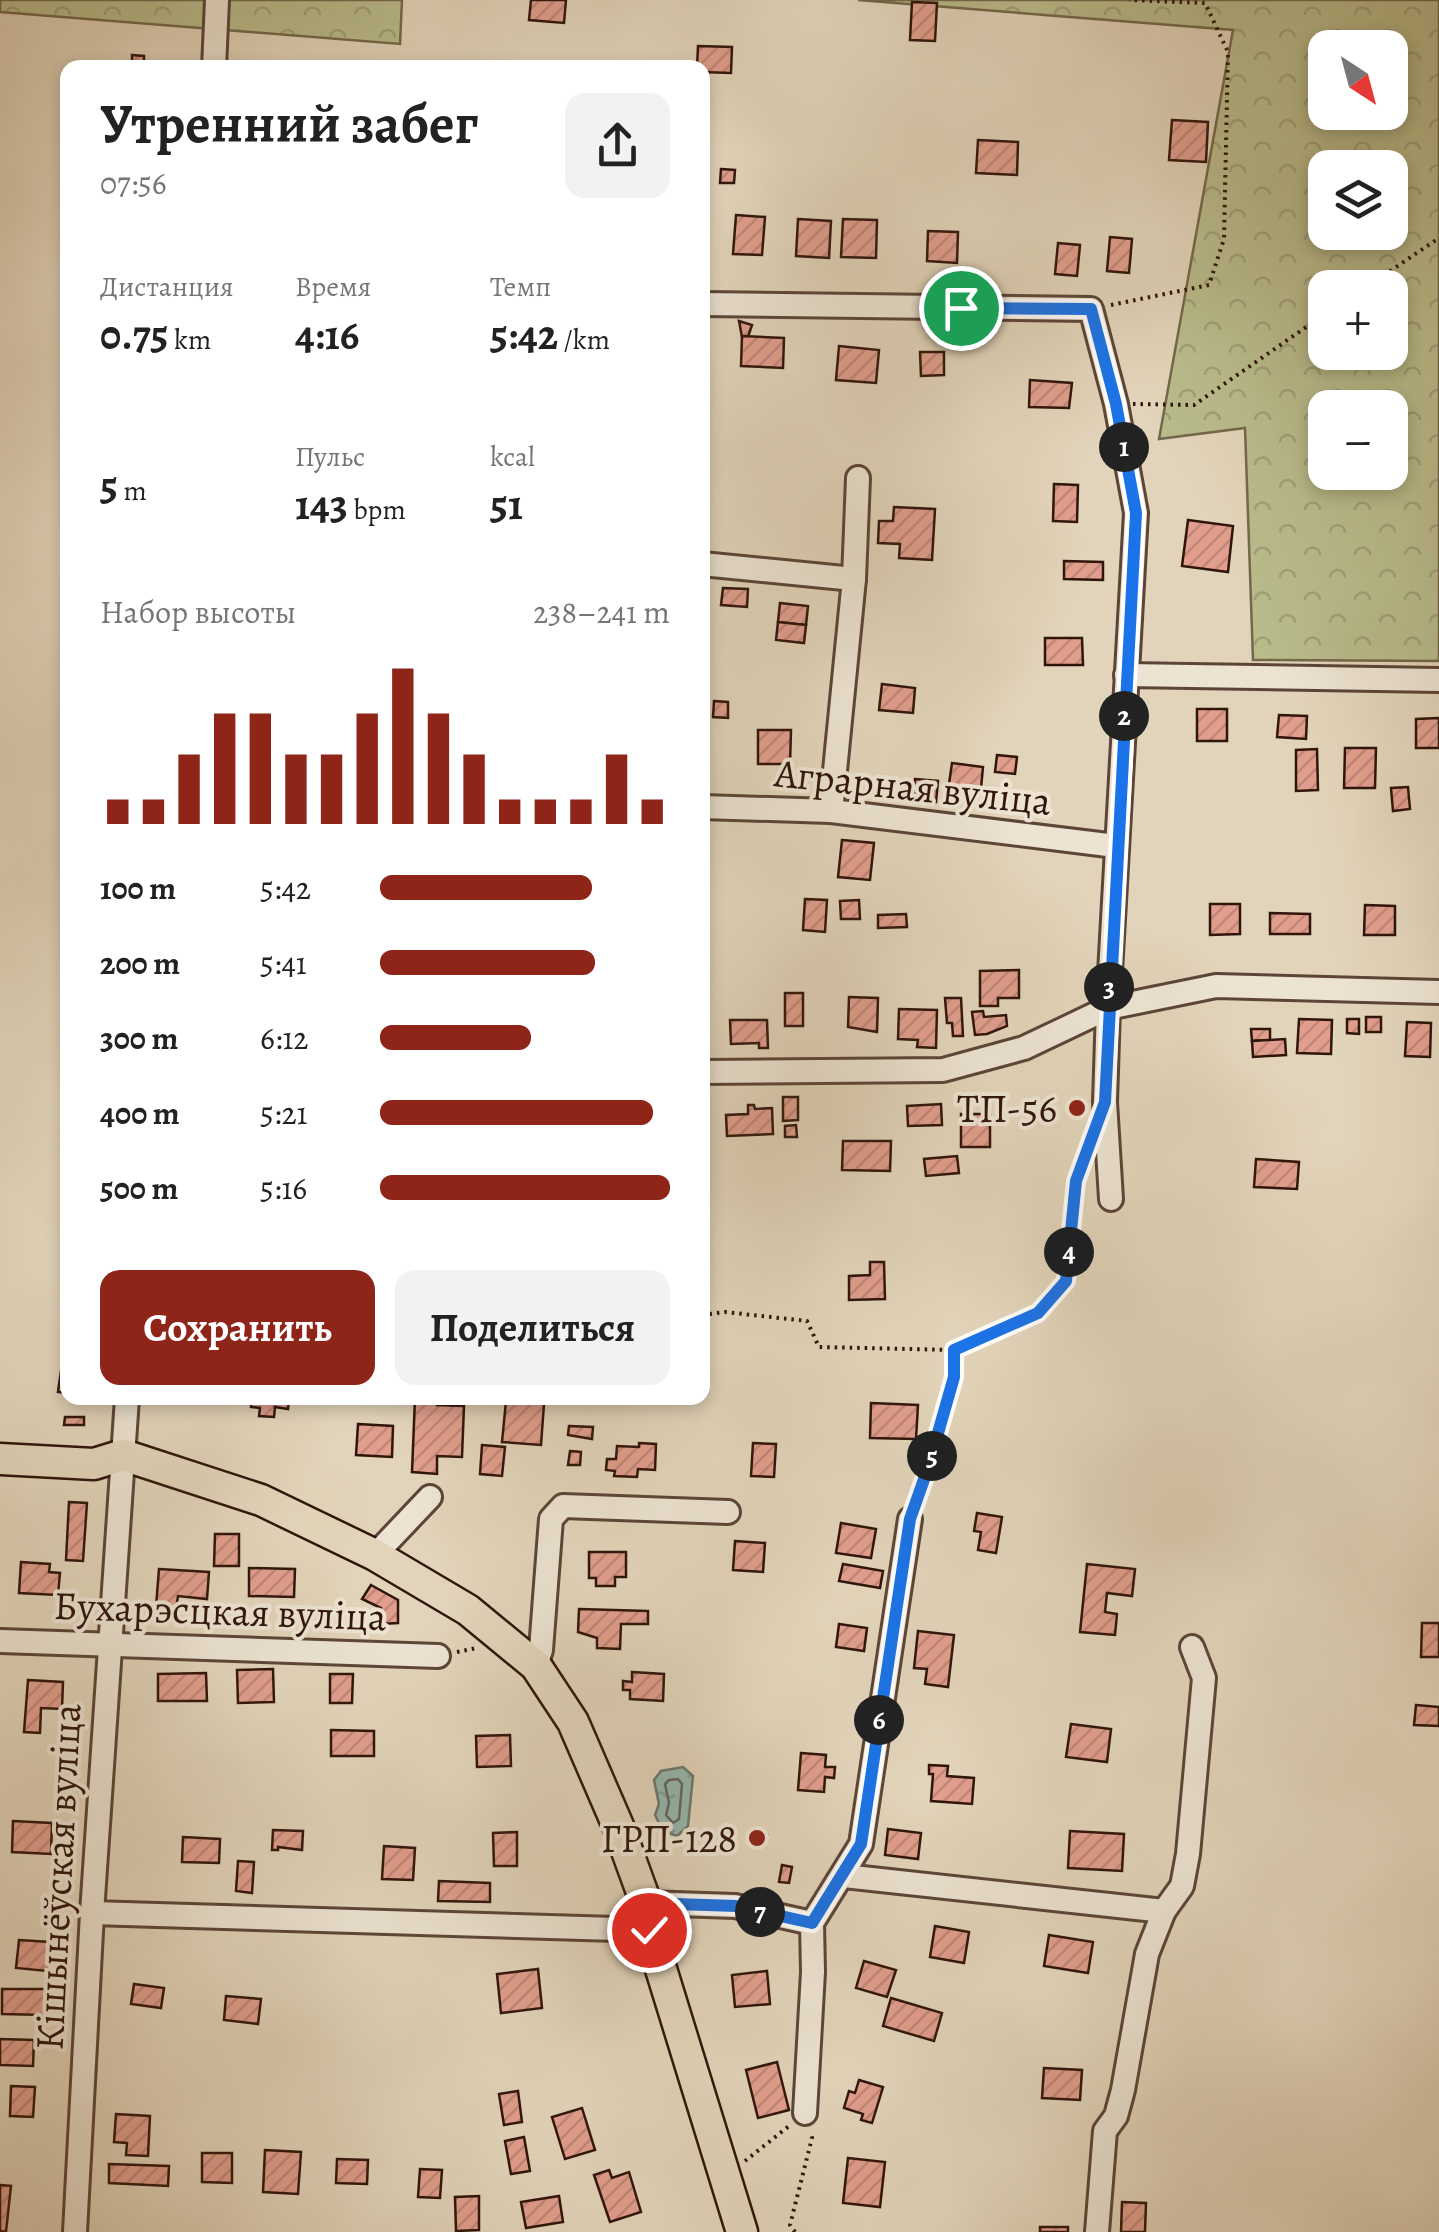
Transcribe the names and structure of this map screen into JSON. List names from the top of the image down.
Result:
{
  "streets": {
    "street": ["Аграрная вуліца", "Бухарэсцкая вуліца", "Кішынёўская вуліца"]
  },
  "crossings": [
    ["Бухарэсцкая вуліца", "Кішынёўская вуліца"]
  ],
  "places": ["ТП-56", "ГРП-128"],
  "north": "bottom right",
  "page": {
    "map_buttons": ["+", "−"],
    "heading": ["Утренний забег", "07:56"],
    "stats": [
      ["Дистанция", "0.75 km"],
      ["Время", "4:16"],
      ["Темп", "5:42 /km"],
      ["5 m"],
      ["Пульс", "143 bpm"],
      ["kcal", "51"]
    ],
    "pins": [
      "1",
      "2",
      "3",
      "4",
      "5",
      "6",
      "7"
    ],
    "chart": ["Набор высоты", "238–241 m"],
    "list": [
      {
        "name": "100 m",
        "note": "5:42"
      },
      {
        "name": "200 m",
        "note": "5:41"
      },
      {
        "name": "300 m",
        "note": "6:12"
      },
      {
        "name": "400 m",
        "note": "5:21"
      },
      {
        "name": "500 m",
        "note": "5:16"
      }
    ],
    "buttons": ["Сохранить", "Поделиться"]
  }
}
